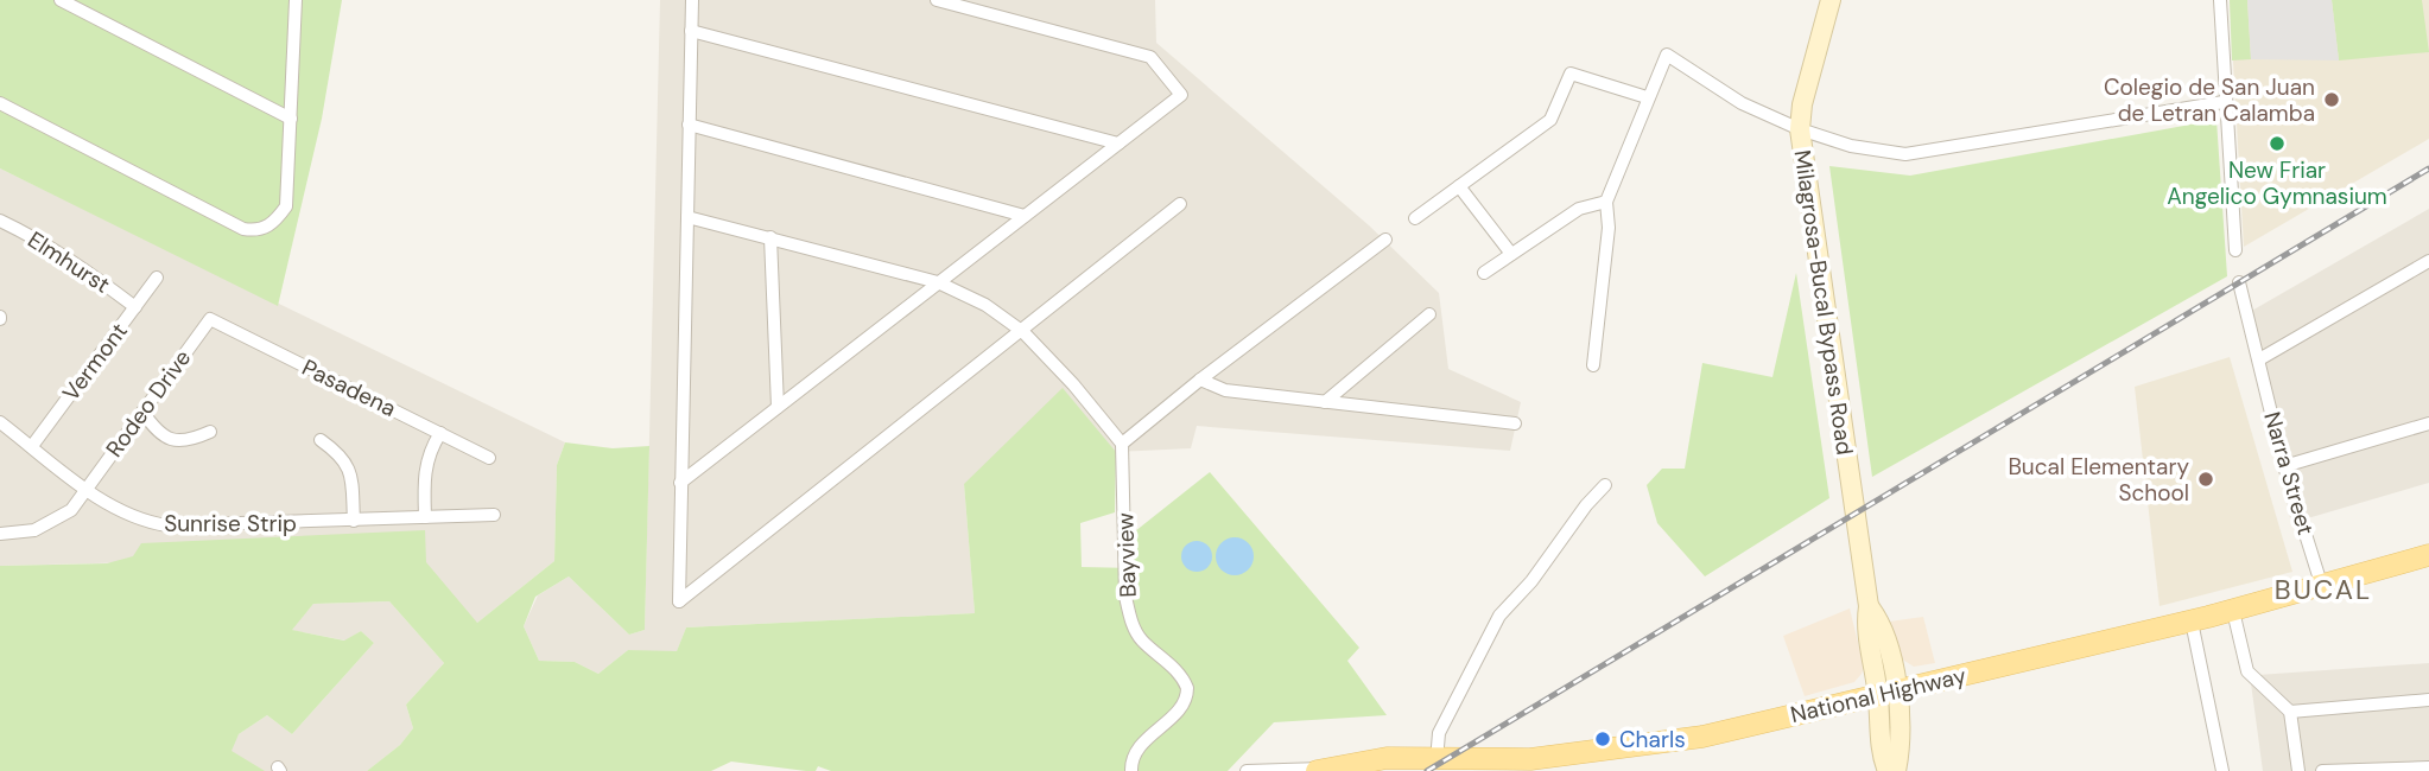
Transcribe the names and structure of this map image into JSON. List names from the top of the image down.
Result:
{
  "streets": {
    "main road": ["Milagrosa-Bucal Bypass Road", "National Highway"],
    "street": [
      "Elmhurst",
      "Vermont",
      "Pasadena",
      "Rodeo Drive",
      "Narra Street",
      "Sunrise Strip",
      "Bayview"
    ]
  },
  "crossings": [
    ["Elmhurst", "Vermont"],
    ["Milagrosa-Bucal Bypass Road", "National Highway"],
    ["Vermont", "Sunrise Strip"],
    ["Pasadena", "Rodeo Drive"],
    ["Rodeo Drive", "Sunrise Strip"],
    ["Narra Street", "National Highway"]
  ],
  "districts": ["BUCAL"],
  "places": [
    "Colegio de San Juan de Letran Calamba",
    "New Friar Angelico Gymnasium",
    "Bucal Elementary School",
    "Charls"
  ]
}
